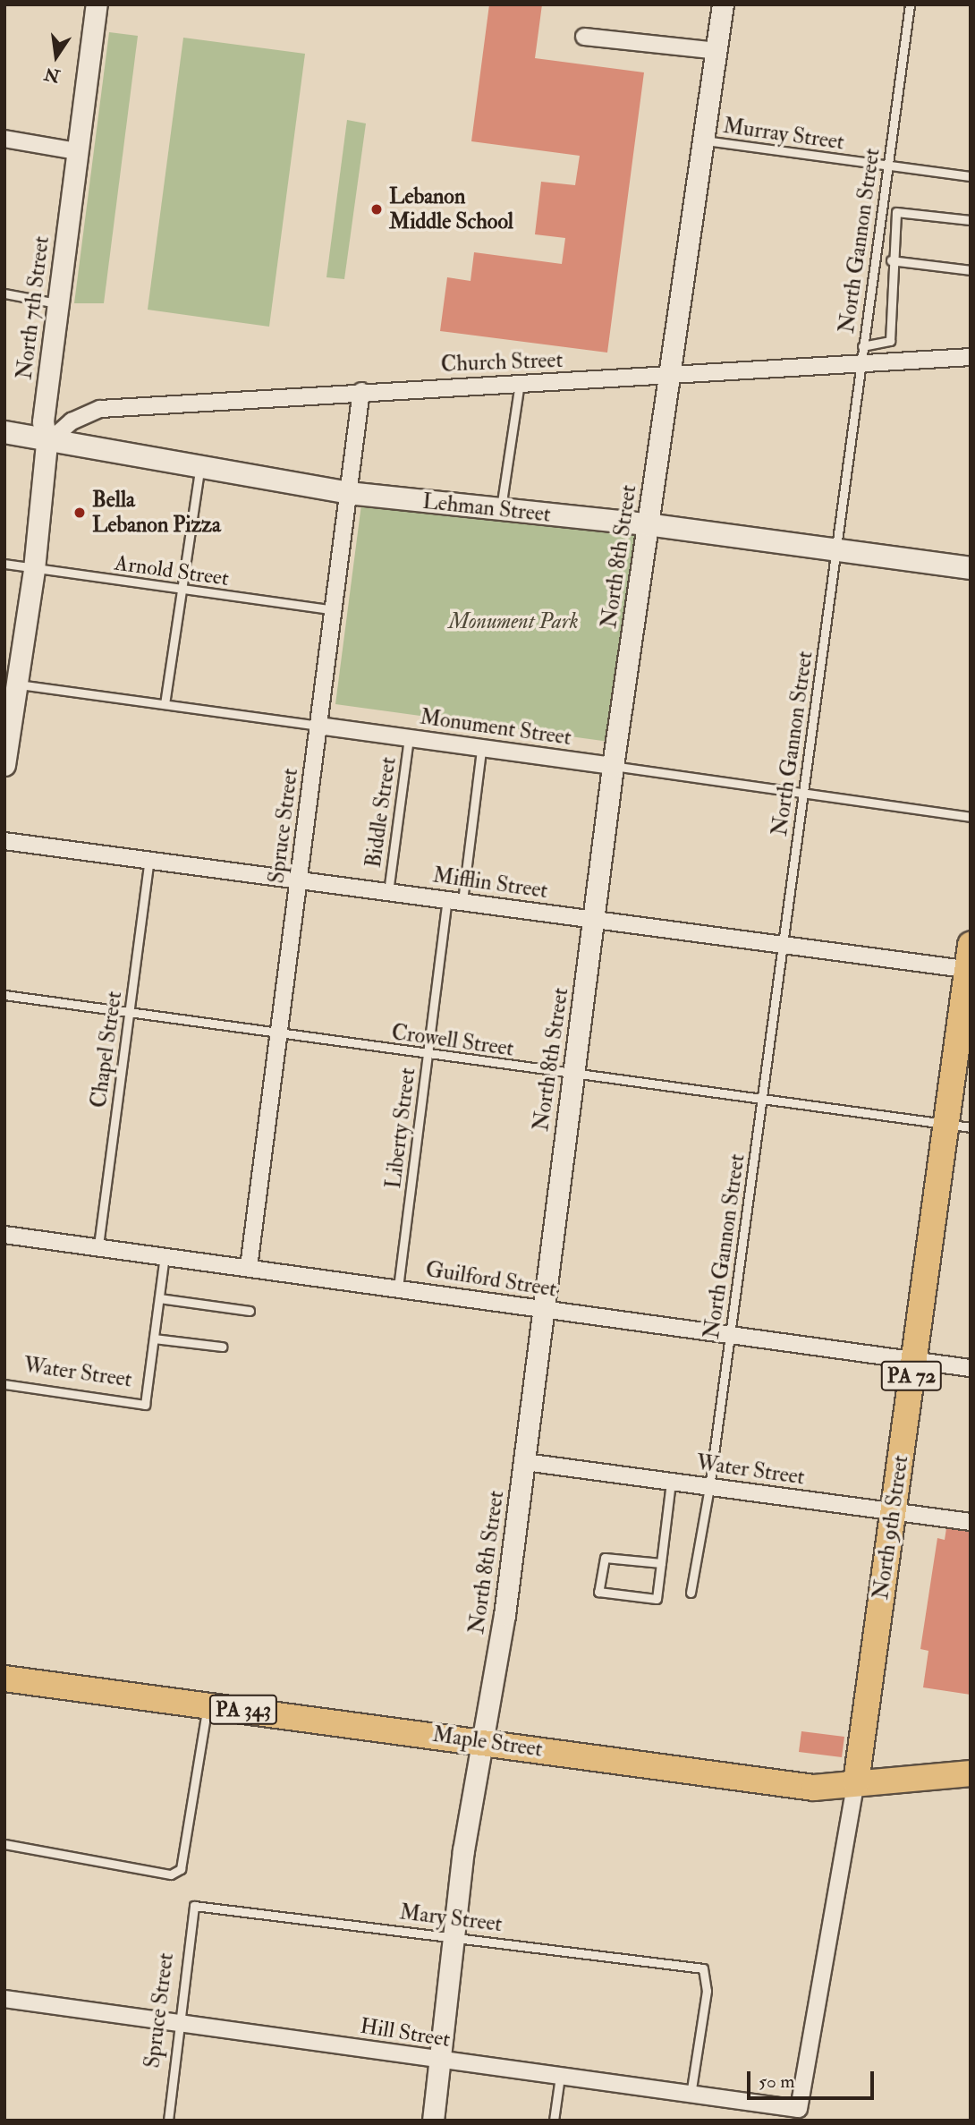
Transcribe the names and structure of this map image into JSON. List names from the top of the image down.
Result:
{
  "streets": {
    "main road": [
      "Lehman Street",
      "PA 72",
      "North 9th Street",
      "PA 343",
      "Maple Street"
    ],
    "street": [
      "North 7th Street",
      "Church Street",
      "North 8th Street",
      "Monument Street",
      "Spruce Street",
      "Mifflin Street",
      "Guilford Street",
      "Water Street",
      "Hill Street"
    ],
    "lane": [
      "Murray Street",
      "North Gannon Street",
      "Arnold Street",
      "Biddle Street",
      "Crowell Street",
      "Chapel Street",
      "Liberty Street",
      "Mary Street"
    ]
  },
  "crossings": [
    ["Murray Street", "North Gannon Street"],
    ["Murray Street", "North 8th Street"],
    ["North Gannon Street", "Church Street"],
    ["North Gannon Street", "Lehman Street"],
    ["North Gannon Street", "Monument Street"],
    ["North Gannon Street", "Mifflin Street"],
    ["North Gannon Street", "Crowell Street"],
    ["North Gannon Street", "Guilford Street"],
    ["North Gannon Street", "Water Street"],
    ["North 7th Street", "Church Street"],
    ["North 7th Street", "Lehman Street"],
    ["North 7th Street", "Arnold Street"],
    ["North 7th Street", "Monument Street"],
    ["Church Street", "Lehman Street"],
    ["Church Street", "North 8th Street"],
    ["Church Street", "Spruce Street"],
    ["Lehman Street", "North 8th Street"],
    ["Lehman Street", "Spruce Street"],
    ["North 8th Street", "Monument Street"],
    ["North 8th Street", "Mifflin Street"],
    ["North 8th Street", "Crowell Street"],
    ["North 8th Street", "Guilford Street"],
    ["North 8th Street", "Water Street"],
    ["North 8th Street", "Maple Street"],
    ["North 8th Street", "Mary Street"],
    ["North 8th Street", "Hill Street"],
    ["Arnold Street", "Spruce Street"],
    ["Monument Street", "Biddle Street"],
    ["Monument Street", "Spruce Street"],
    ["Monument Street", "Liberty Street"],
    ["Biddle Street", "Mifflin Street"],
    ["Spruce Street", "Mifflin Street"],
    ["Spruce Street", "Crowell Street"],
    ["Spruce Street", "Guilford Street"],
    ["Spruce Street", "Mary Street"],
    ["Spruce Street", "Hill Street"],
    ["Mifflin Street", "Chapel Street"],
    ["Mifflin Street", "Liberty Street"],
    ["Mifflin Street", "North 9th Street"],
    ["Crowell Street", "Chapel Street"],
    ["Crowell Street", "Liberty Street"],
    ["Crowell Street", "North 9th Street"],
    ["Chapel Street", "Guilford Street"],
    ["Liberty Street", "Guilford Street"],
    ["Guilford Street", "North 9th Street"],
    ["Water Street", "North 9th Street"],
    ["North 9th Street", "Maple Street"],
    ["North 9th Street", "Hill Street"],
    ["Mary Street", "Hill Street"]
  ],
  "parks": ["Monument Park"],
  "places": ["Lebanon Middle School", "Bella Lebanon Pizza"],
  "scale_bar": "50 m",
  "north": "bottom"
}
